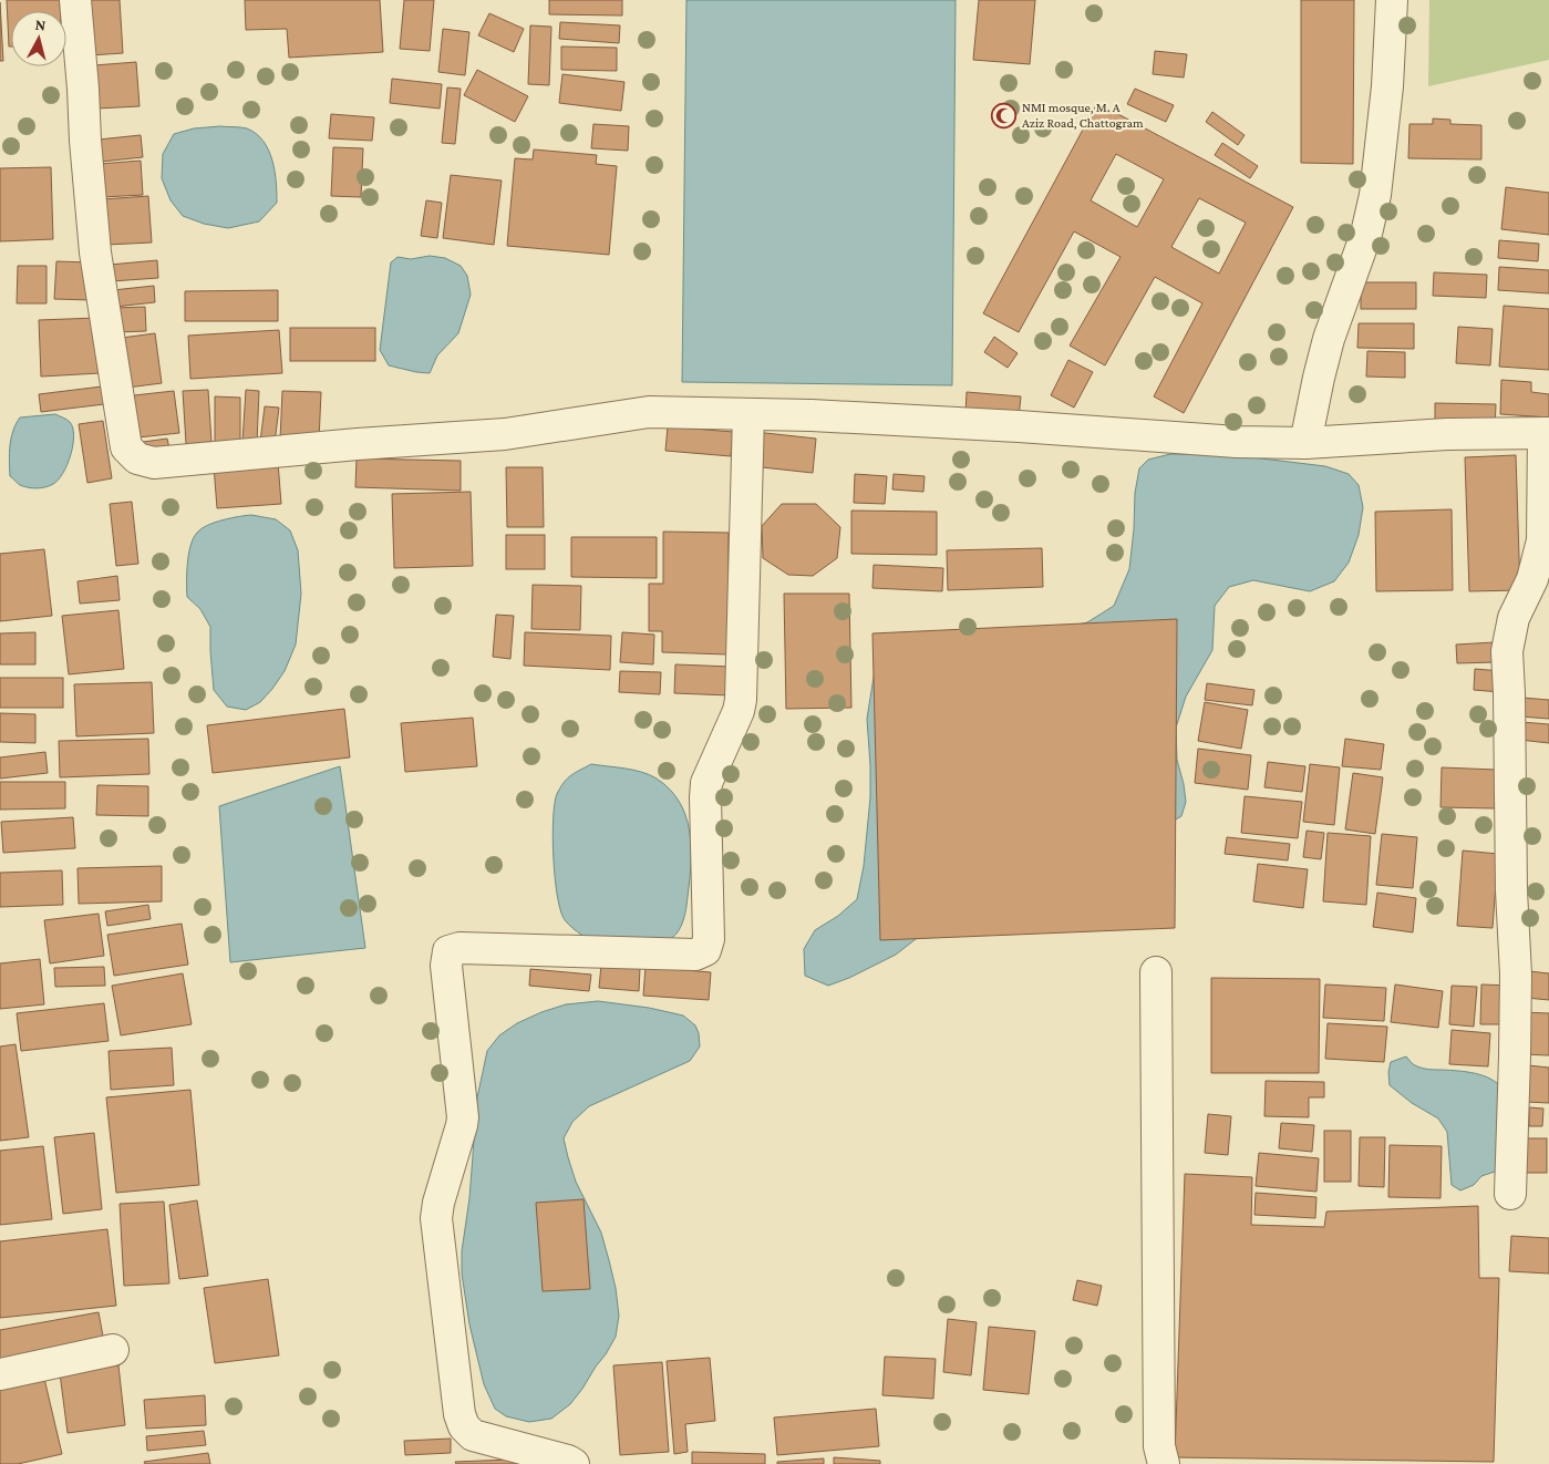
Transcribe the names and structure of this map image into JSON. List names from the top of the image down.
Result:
{
  "places": {
    "mosque": ["NMI mosque, M. A Aziz Road, Chattogram"]
  },
  "north": "top"
}
